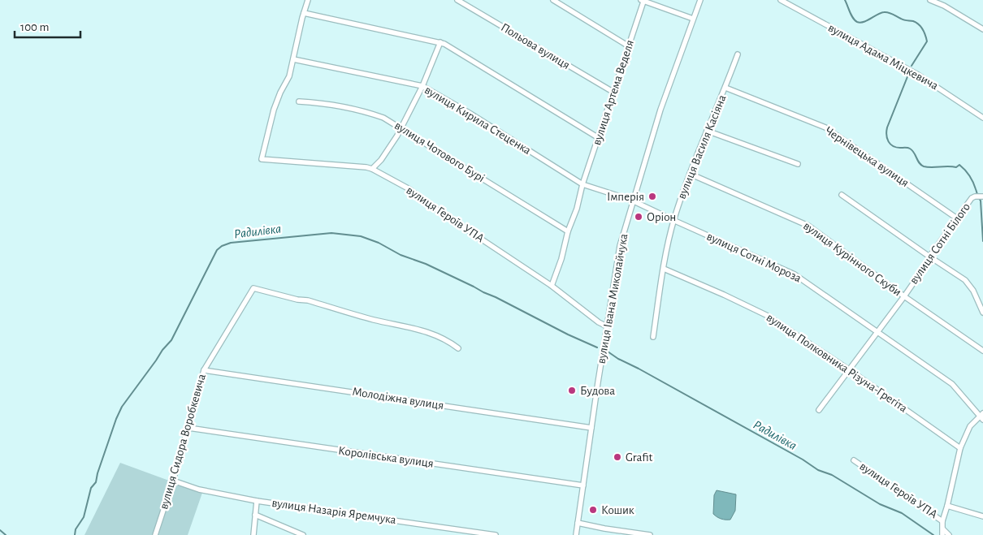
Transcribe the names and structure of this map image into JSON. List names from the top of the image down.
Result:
{
  "streets": {
    "street": [
      "Польова вулиця",
      "вулиця Адама Міцкевича",
      "вулиця Артема Веделя",
      "вулиця Кирила Стеценка",
      "вулиця Василя Касіяна",
      "вулиця Чотового Бурі",
      "Чернівецька вулиця",
      "вулиця Героїв УПА",
      "вулиця Сотні Білого",
      "вулиця Сотні Мороза",
      "вулиця Курінного Скуби",
      "вулиця Івана Миколайчука",
      "вулиця Полковника Різуна-Грегіта",
      "Молодіжна вулиця",
      "вулиця Сидора Воробкевича",
      "Королівська вулиця",
      "вулиця Назарія Яремчука"
    ]
  },
  "crossings": [
    ["Польова вулиця", "вулиця Артема Веделя"],
    ["вулиця Артема Веделя", "вулиця Кирила Стеценка"],
    ["вулиця Артема Веделя", "вулиця Чотового Бурі"],
    ["вулиця Артема Веделя", "вулиця Героїв УПА"],
    ["вулиця Артема Веделя", "вулиця Сотні Мороза"],
    ["вулиця Кирила Стеценка", "вулиця Героїв УПА"],
    ["вулиця Кирила Стеценка", "вулиця Сотні Мороза"],
    ["вулиця Василя Касіяна", "Чернівецька вулиця"],
    ["вулиця Василя Касіяна", "вулиця Сотні Мороза"],
    ["вулиця Василя Касіяна", "вулиця Курінного Скуби"],
    ["вулиця Василя Касіяна", "вулиця Полковника Різуна-Грегіта"],
    ["Чернівецька вулиця", "вулиця Сотні Білого"],
    ["вулиця Героїв УПА", "вулиця Івана Миколайчука"],
    ["вулиця Сотні Білого", "вулиця Сотні Мороза"],
    ["вулиця Сотні Білого", "вулиця Курінного Скуби"],
    ["вулиця Сотні Білого", "вулиця Полковника Різуна-Грегіта"],
    ["вулиця Сотні Мороза", "вулиця Івана Миколайчука"],
    ["вулиця Івана Миколайчука", "Молодіжна вулиця"],
    ["вулиця Івана Миколайчука", "Королівська вулиця"],
    ["Молодіжна вулиця", "вулиця Сидора Воробкевича"],
    ["вулиця Сидора Воробкевича", "Королівська вулиця"],
    ["вулиця Сидора Воробкевича", "вулиця Назарія Яремчука"]
  ],
  "water": ["Радилівка"],
  "places": [
    "Імперія",
    "Оріон",
    "Будова",
    "Grafit",
    "Кошик"
  ],
  "scale_bar": "100 m"
}
